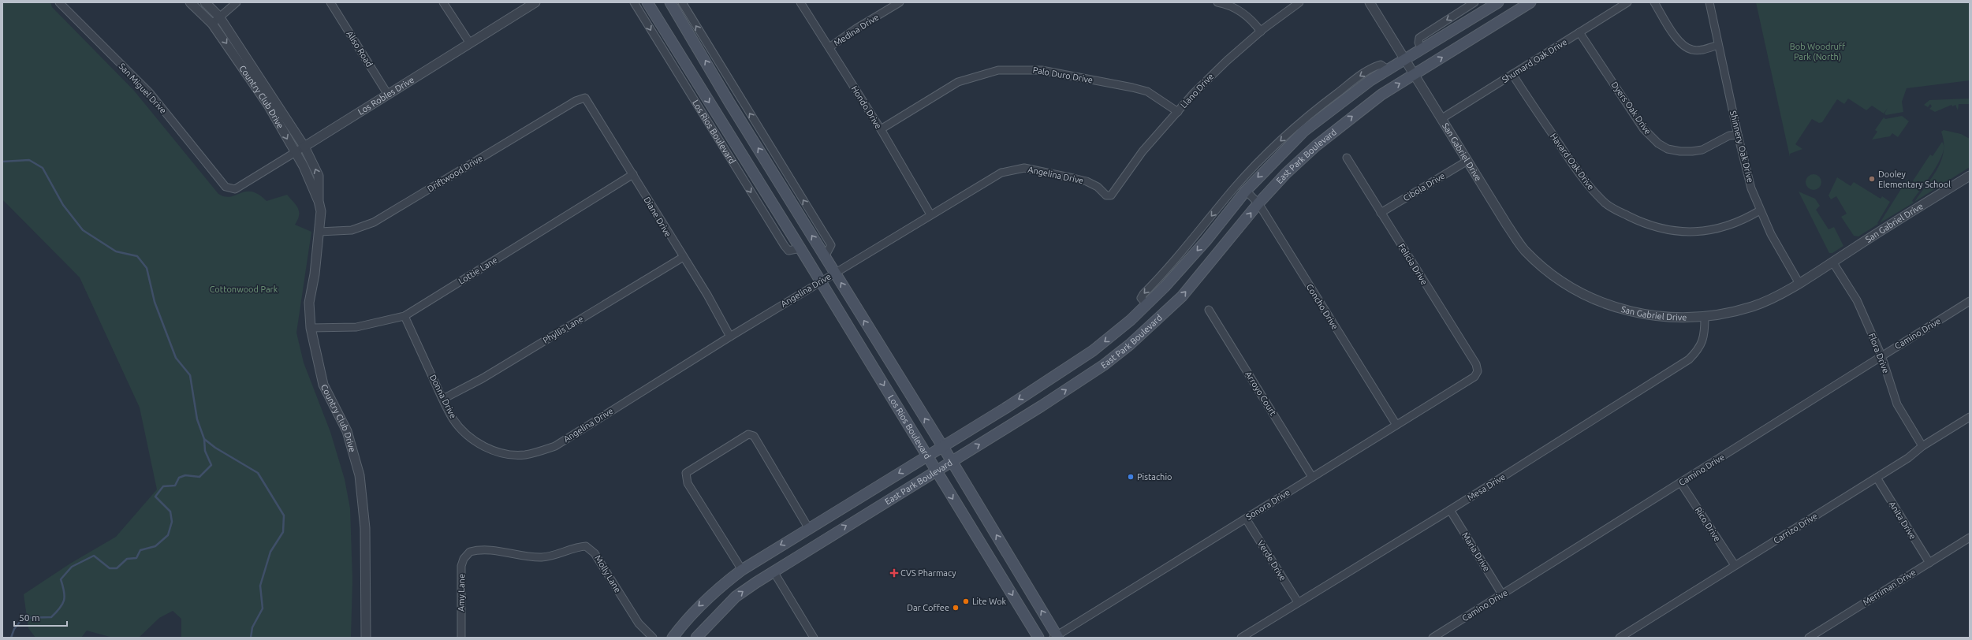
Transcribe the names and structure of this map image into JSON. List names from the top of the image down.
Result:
{
  "streets": {
    "main road": ["Los Rios Boulevard", "East Park Boulevard"],
    "street": [
      "Medina Drive",
      "Aliso Road",
      "Shumard Oak Drive",
      "Palo Duro Drive",
      "San Miguel Drive",
      "Llano Drive",
      "Los Robles Drive",
      "Country Club Drive",
      "Hondo Drive",
      "Dyers Oak Drive",
      "Shinnery Oak Drive",
      "San Gabriel Drive",
      "Havard Oak Drive",
      "Driftwood Drive",
      "Angelina Drive",
      "Cibola Drive",
      "Diane Drive",
      "Felicia Drive",
      "Lottie Lane",
      "Concho Drive",
      "Phyllis Lane",
      "Camino Drive",
      "Flora Drive",
      "Arroyo Court",
      "Donna Drive",
      "Mesa Drive",
      "Sonora Drive",
      "Anita Drive",
      "Rico Drive",
      "Carrizo Drive",
      "Maria Drive",
      "Verde Drive",
      "Molly Lane",
      "Merriman Drive",
      "Amy Lane"
    ]
  },
  "crossings": [
    ["Medina Drive", "Hondo Drive"],
    ["Aliso Road", "Los Robles Drive"],
    ["Shumard Oak Drive", "Dyers Oak Drive"],
    ["Shumard Oak Drive", "San Gabriel Drive"],
    ["Shumard Oak Drive", "Havard Oak Drive"],
    ["Palo Duro Drive", "Llano Drive"],
    ["Palo Duro Drive", "Hondo Drive"],
    ["San Miguel Drive", "Los Robles Drive"],
    ["Llano Drive", "Angelina Drive"],
    ["Los Robles Drive", "Country Club Drive"],
    ["Country Club Drive", "Driftwood Drive"],
    ["Country Club Drive", "Lottie Lane"],
    ["Hondo Drive", "Angelina Drive"],
    ["Dyers Oak Drive", "Shinnery Oak Drive"],
    ["Los Rios Boulevard", "East Park Boulevard"],
    ["Los Rios Boulevard", "Angelina Drive"],
    ["Los Rios Boulevard", "Sonora Drive"],
    ["Shinnery Oak Drive", "San Gabriel Drive"],
    ["Shinnery Oak Drive", "Havard Oak Drive"],
    ["San Gabriel Drive", "East Park Boulevard"],
    ["San Gabriel Drive", "Cibola Drive"],
    ["San Gabriel Drive", "Flora Drive"],
    ["San Gabriel Drive", "Mesa Drive"],
    ["East Park Boulevard", "Concho Drive"],
    ["Driftwood Drive", "Diane Drive"],
    ["Angelina Drive", "Diane Drive"],
    ["Angelina Drive", "Donna Drive"],
    ["Cibola Drive", "Felicia Drive"],
    ["Diane Drive", "Lottie Lane"],
    ["Diane Drive", "Phyllis Lane"],
    ["Felicia Drive", "Sonora Drive"],
    ["Lottie Lane", "Donna Drive"],
    ["Concho Drive", "Sonora Drive"],
    ["Phyllis Lane", "Donna Drive"],
    ["Camino Drive", "Flora Drive"],
    ["Camino Drive", "Rico Drive"],
    ["Camino Drive", "Maria Drive"],
    ["Flora Drive", "Carrizo Drive"],
    ["Arroyo Court", "Sonora Drive"],
    ["Mesa Drive", "Maria Drive"],
    ["Mesa Drive", "Verde Drive"],
    ["Sonora Drive", "Verde Drive"],
    ["Anita Drive", "Carrizo Drive"],
    ["Anita Drive", "Merriman Drive"],
    ["Rico Drive", "Carrizo Drive"],
    ["Molly Lane", "Amy Lane"]
  ],
  "parks": ["Bob Woodruff Park (North)", "Cottonwood Park"],
  "places": {
    "other": [
      "Dooley Elementary School",
      "Pistachio",
      "Lite Wok",
      "Dar Coffee"
    ],
    "health": ["CVS Pharmacy"]
  },
  "scale_bar": "50 m"
}
